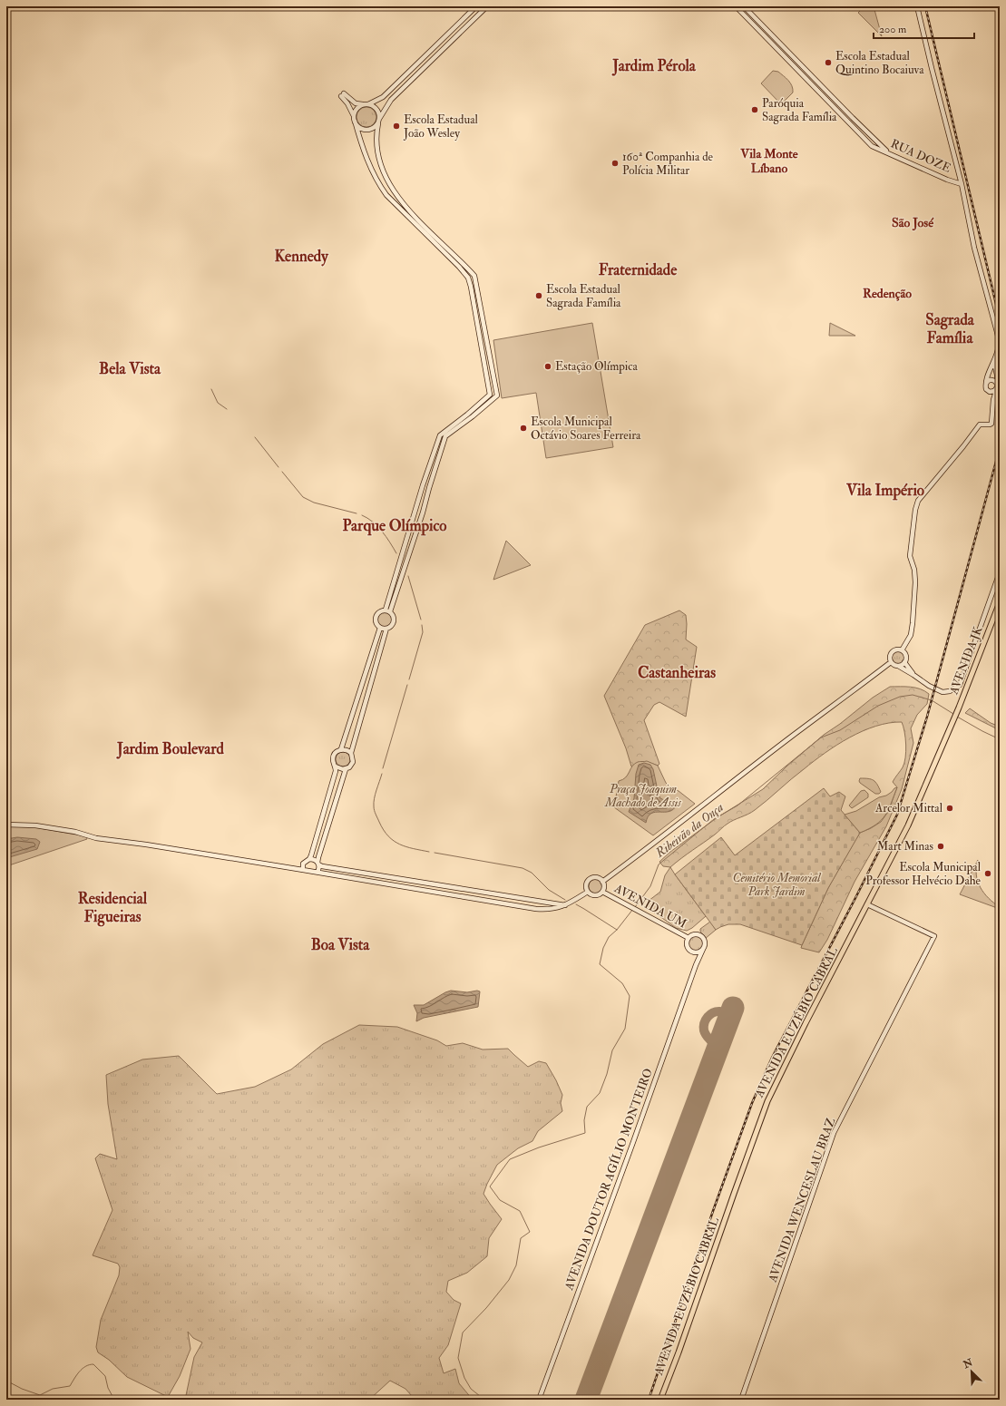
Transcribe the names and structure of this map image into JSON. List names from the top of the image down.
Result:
{
  "streets": {
    "main road": ["AVENIDA JK", "AVENIDA EUZÉBIO CABRAL"],
    "street": [
      "RUA DOZE",
      "AVENIDA UM",
      "AVENIDA DOUTOR AGÍLIO MONTEIRO",
      "AVENIDA WENCESLAU BRAZ"
    ]
  },
  "crossings": [
    ["AVENIDA JK", "AVENIDA EUZÉBIO CABRAL"],
    ["AVENIDA UM", "AVENIDA DOUTOR AGÍLIO MONTEIRO"],
    ["AVENIDA EUZÉBIO CABRAL", "AVENIDA WENCESLAU BRAZ"]
  ],
  "districts": [
    "Jardim Pérola",
    "Vila Monte Líbano",
    "São José",
    "Kennedy",
    "Fraternidade",
    "Redenção",
    "Sagrada Família",
    "Bela Vista",
    "Vila Império",
    "Parque Olímpico",
    "Castanheiras",
    "Jardim Boulevard",
    "Residencial Figueiras",
    "Boa Vista"
  ],
  "water": ["Ribeirão da Onça"],
  "parks": ["Praça Joaquim Machado de Assis", "Cemitério Memorial Park Jardim"],
  "places": [
    "Escola Estadual Quintino Bocaiuva",
    "Paróquia Sagrada Família",
    "Escola Estadual João Wesley",
    "160ª Companhia de Polícia Militar",
    "Escola Estadual Sagrada Família",
    "Estação Olímpica",
    "Escola Municipal Octávio Soares Ferreira",
    "Arcelor Mittal",
    "Mart Minas",
    "Escola Municipal Professor Helvécio Dahe"
  ],
  "scale_bar": "200 m",
  "north": "top left"
}
